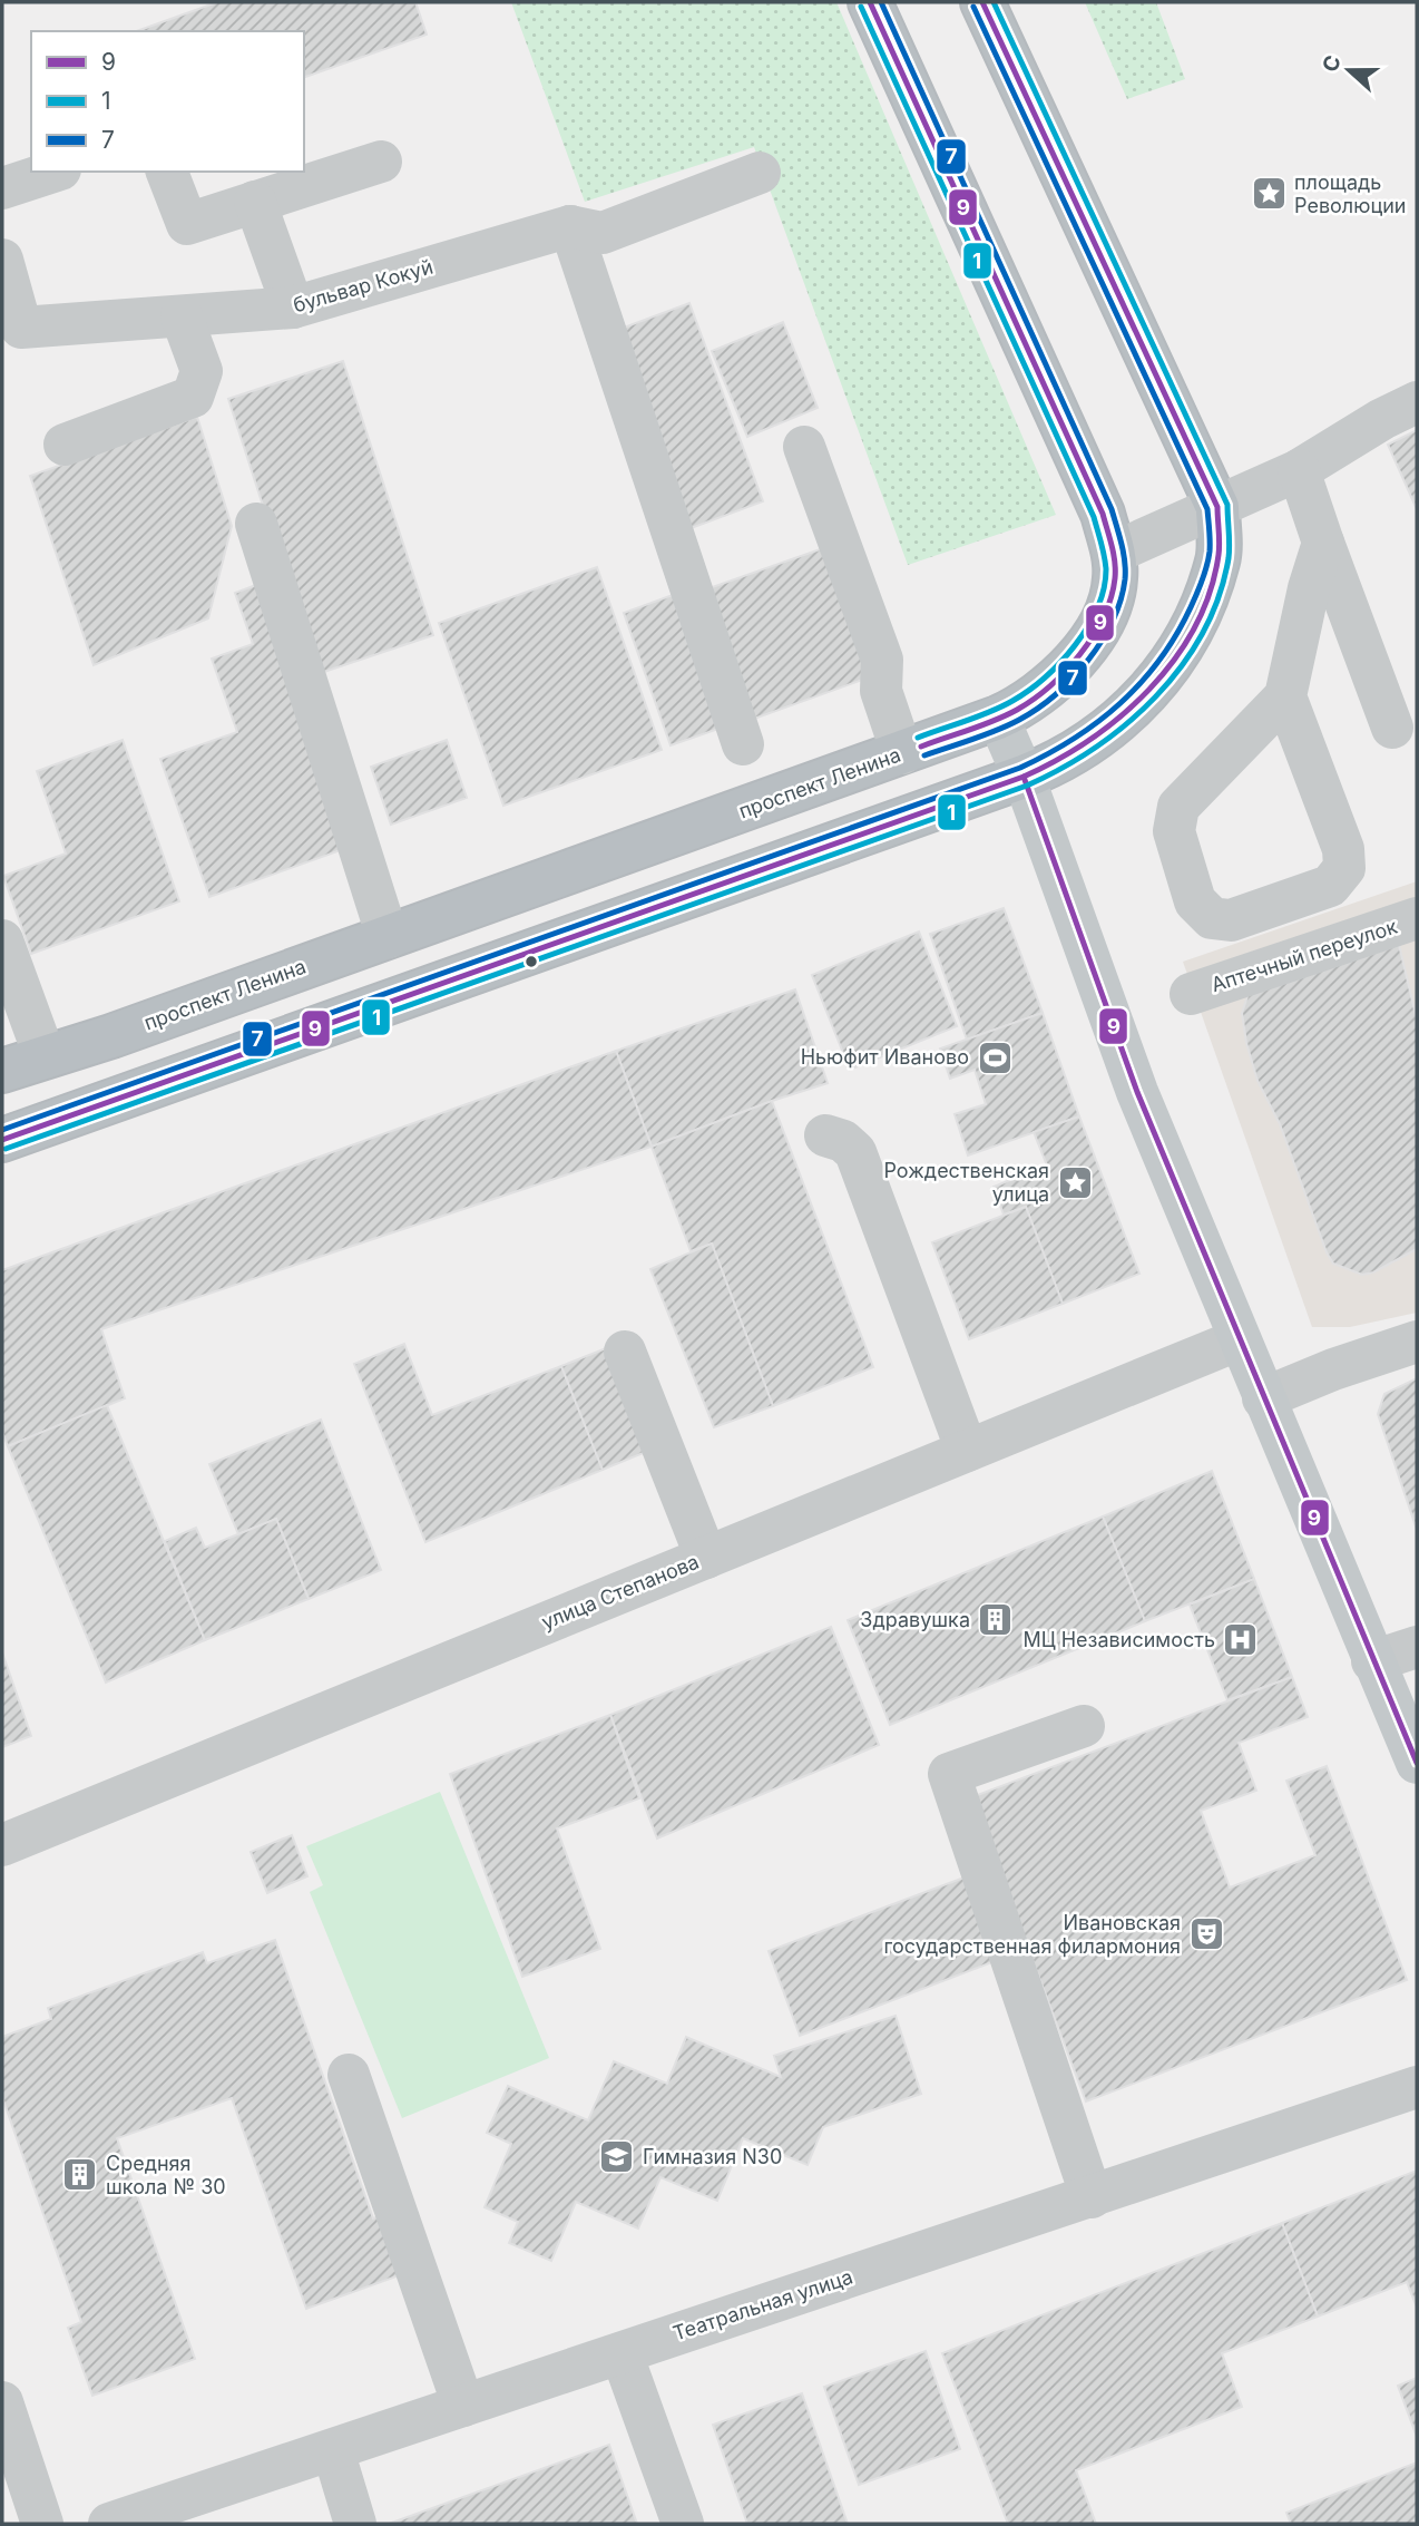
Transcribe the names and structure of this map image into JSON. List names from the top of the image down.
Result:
{
  "streets": {
    "highway": ["проспект Ленина"],
    "street": [
      "бульвар Кокуй",
      "Аптечный переулок",
      "улица Степанова",
      "Театральная улица"
    ]
  },
  "places": {
    "place": ["площадь Революции", "Рождественская улица"],
    "sports": ["Ньюфит Иваново"],
    "building": ["Здравушка", "Средняя школа № 30"],
    "hospital": ["МЦ Независимость"],
    "theatre": ["Ивановская государственная филармония"],
    "school or university": ["Гимназия N30"]
  },
  "lines": ["transit line 9", "transit line 1", "transit line 7"],
  "legend": ["9", "1", "7"],
  "north": "left"
}
